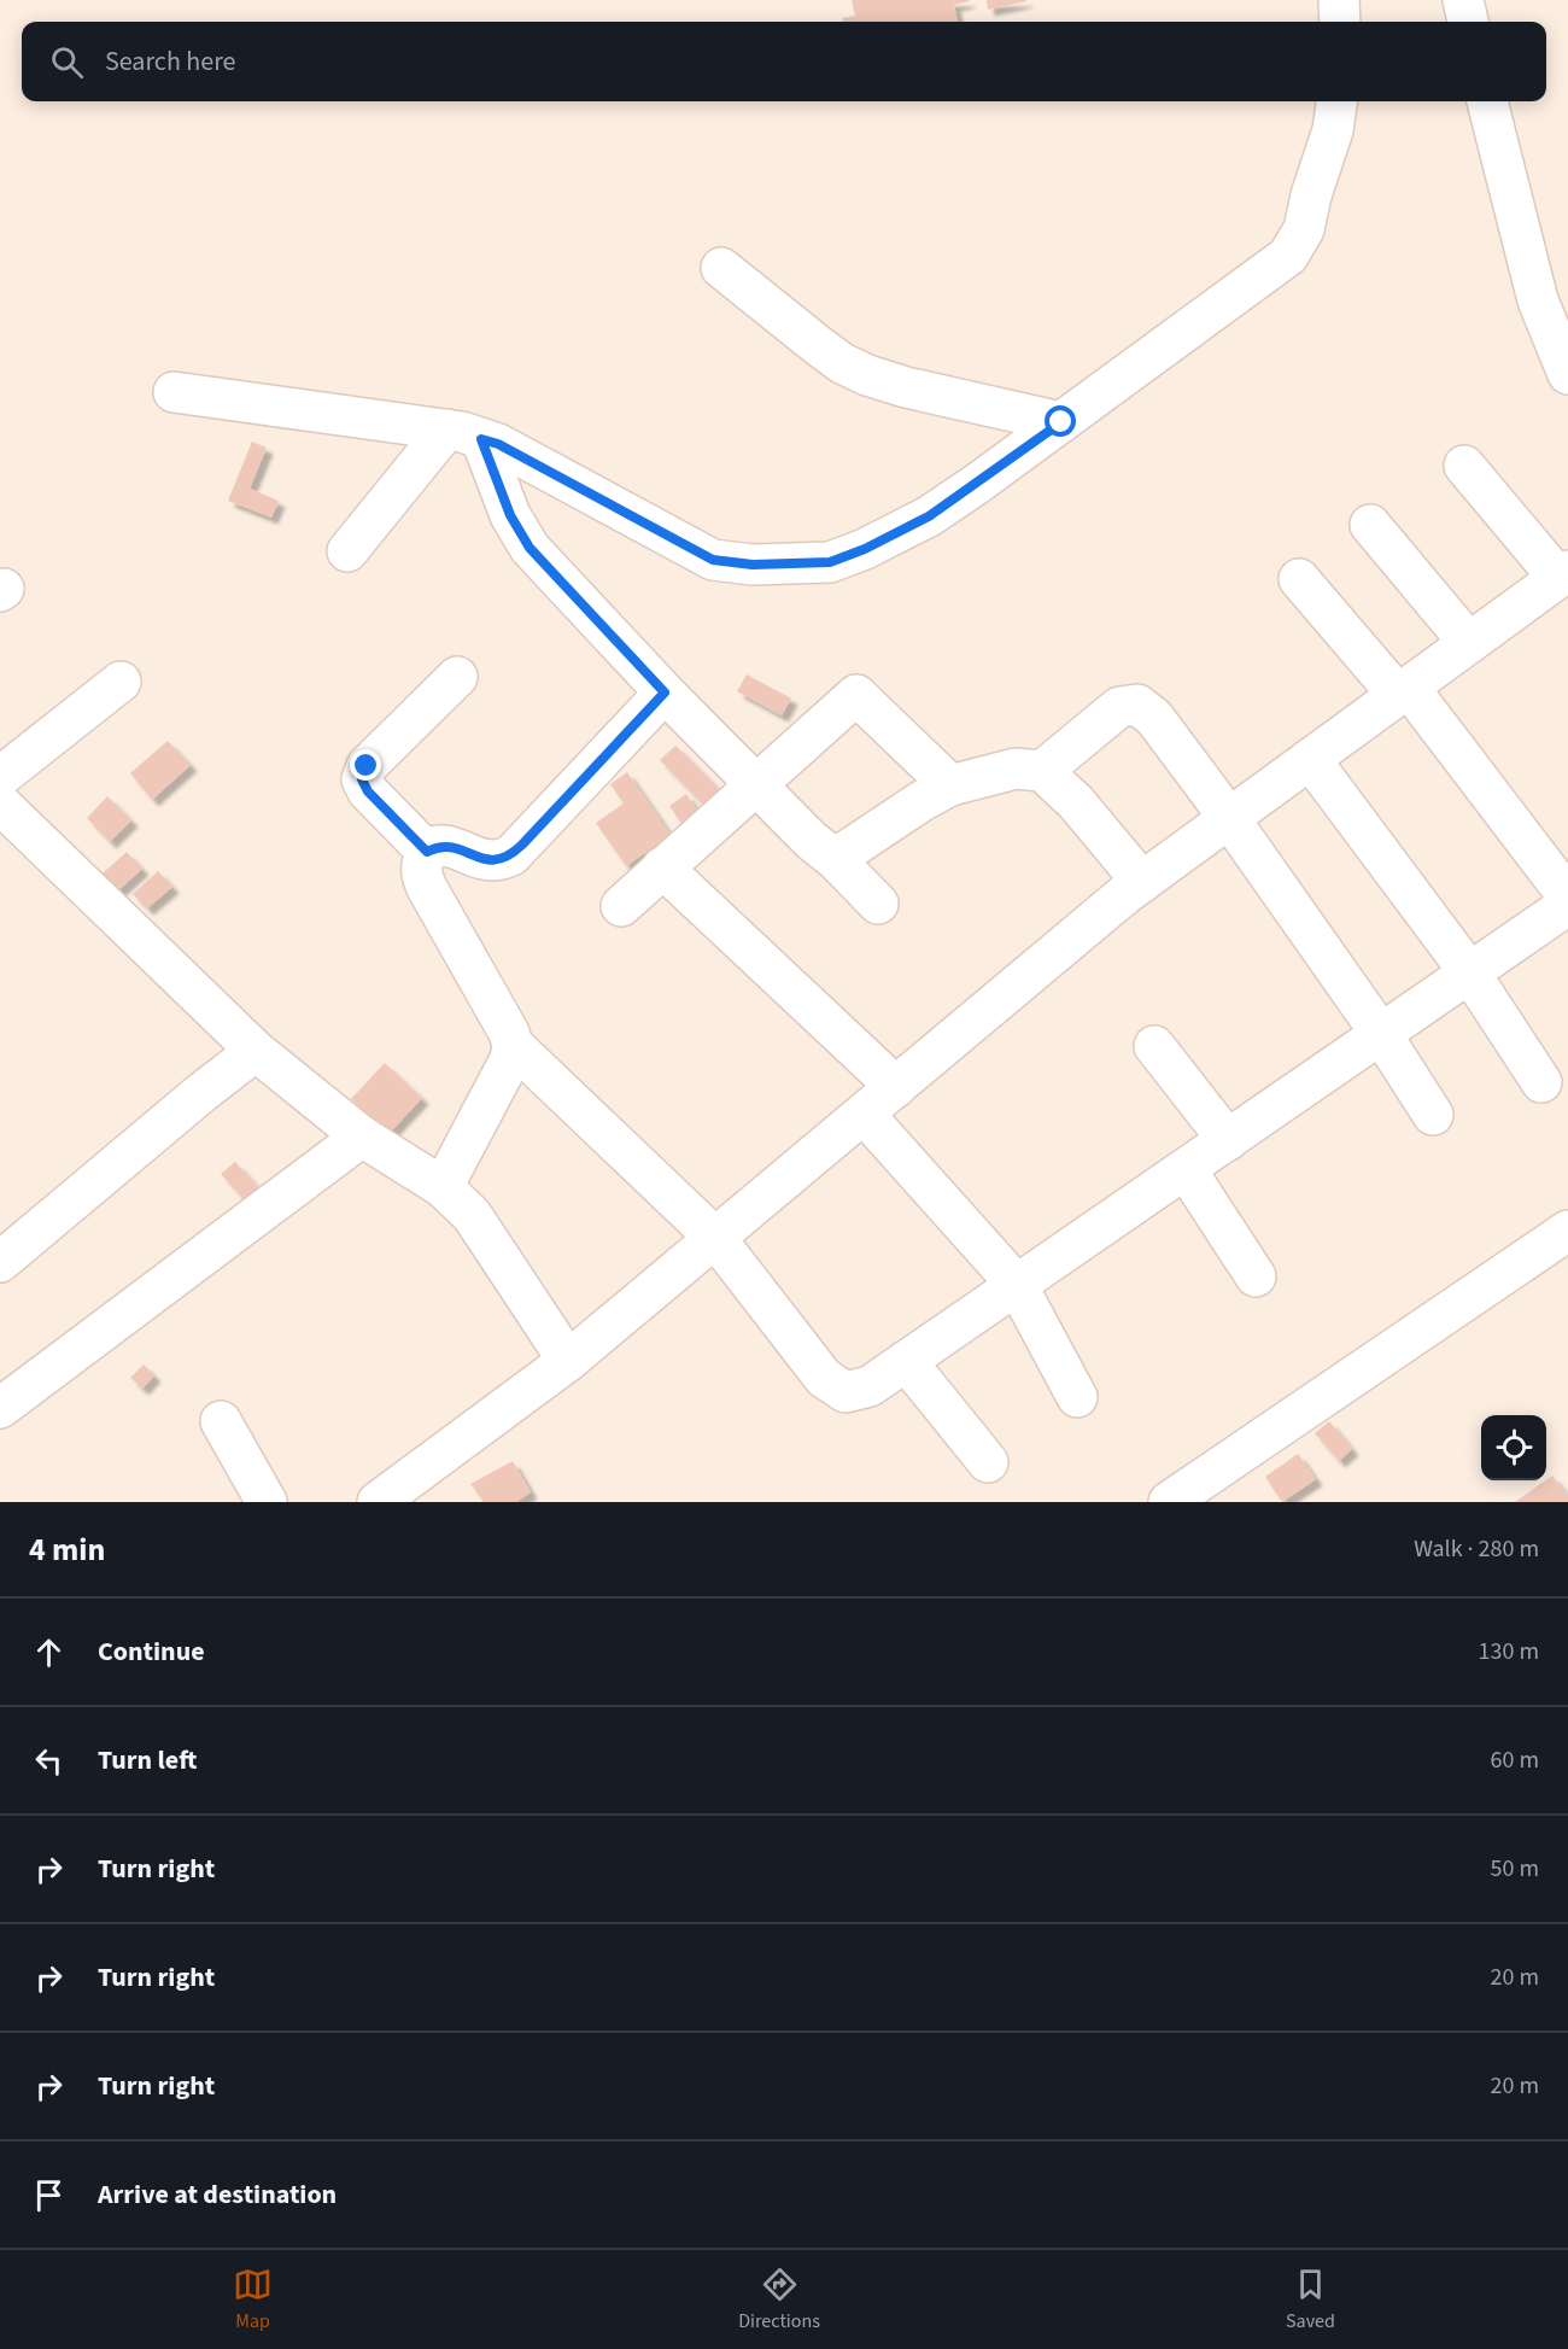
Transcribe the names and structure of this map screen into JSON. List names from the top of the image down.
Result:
{
  "page": {
    "search": "Search here",
    "heading": ["4 min", "Walk · 280 m"],
    "list": [
      ["Continue", "130 m"],
      ["Turn left", "60 m"],
      ["Turn right", "50 m"],
      ["Turn right", "20 m"],
      ["Turn right", "20 m"],
      "Arrive at destination"
    ],
    "nav": ["Map", "Directions", "Saved"]
  }
}
